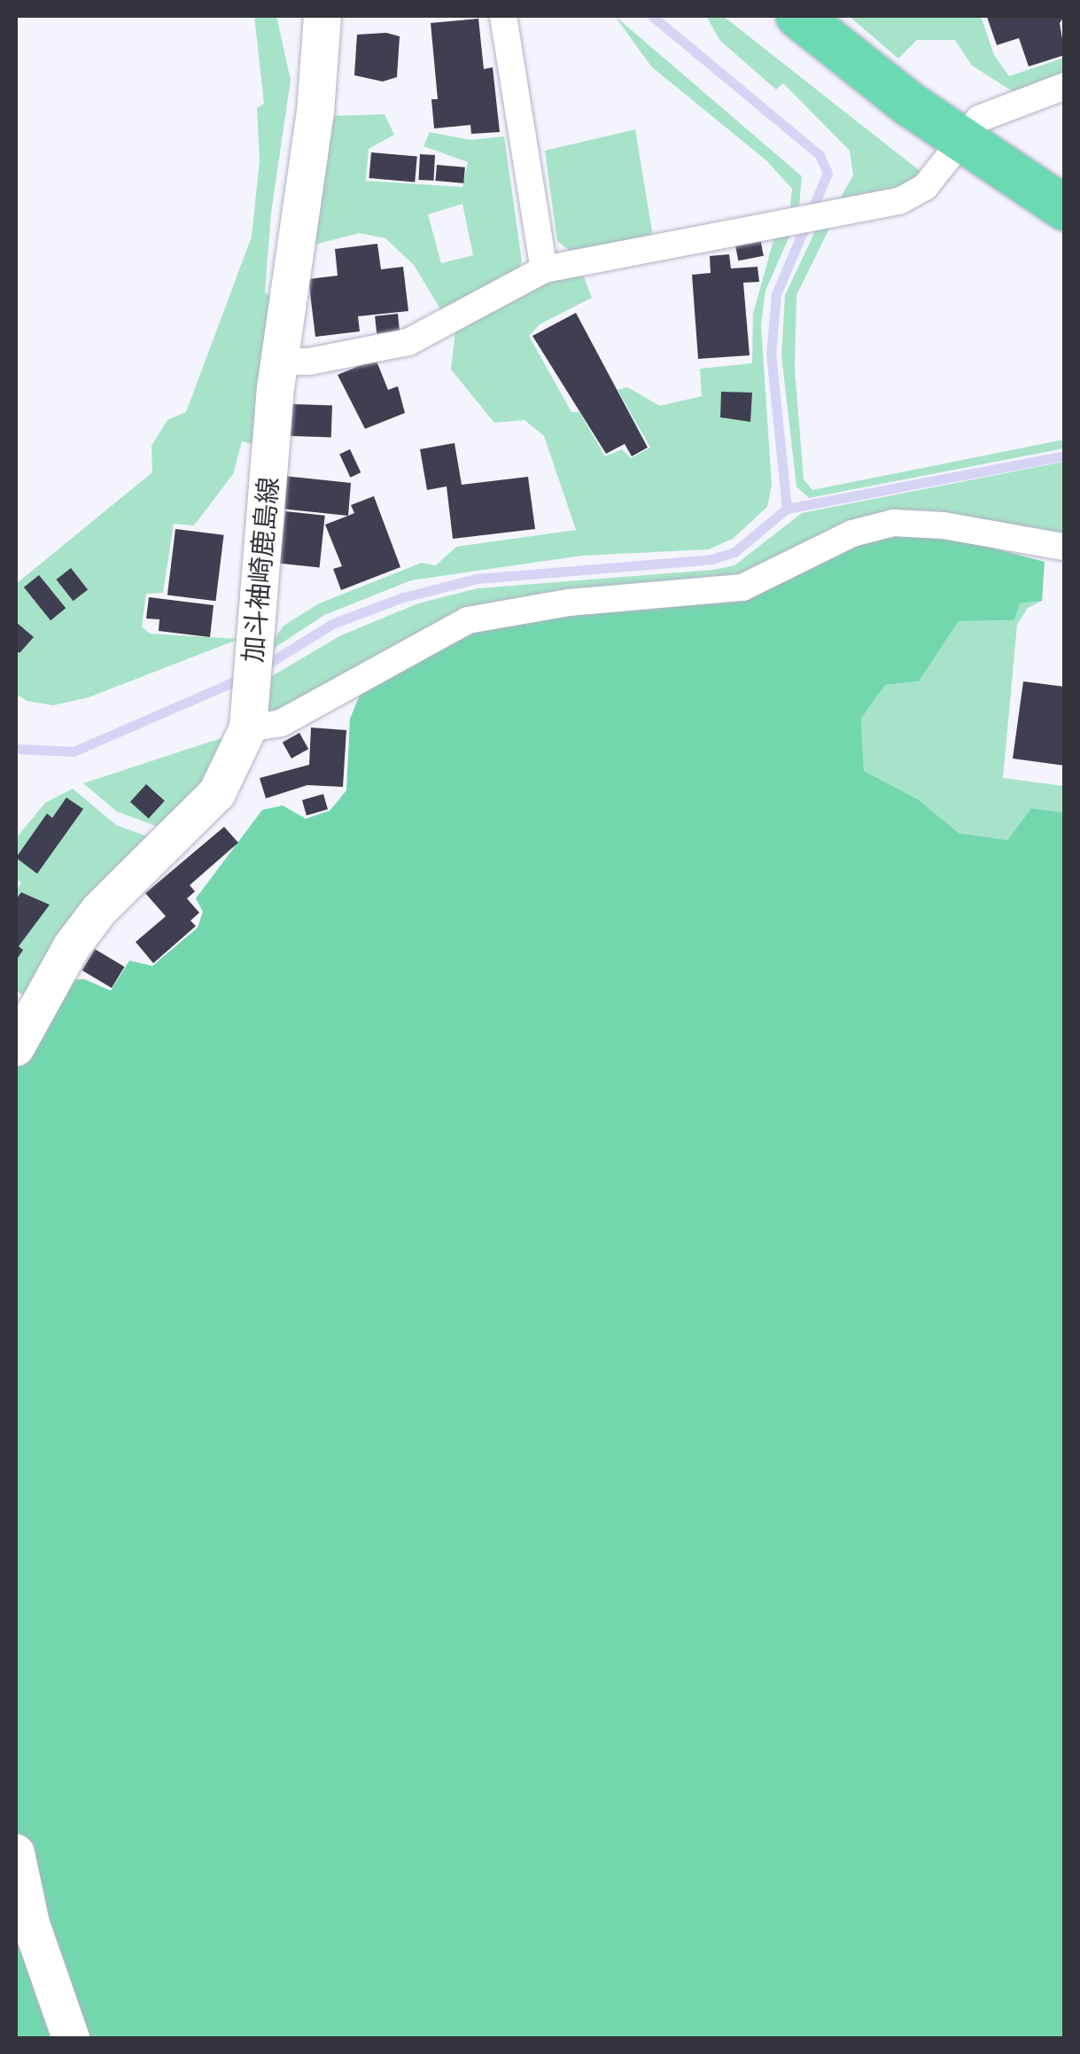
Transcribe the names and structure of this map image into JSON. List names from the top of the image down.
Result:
{
  "streets": {
    "main road": ["加斗袖崎鹿島線"]
  }
}
